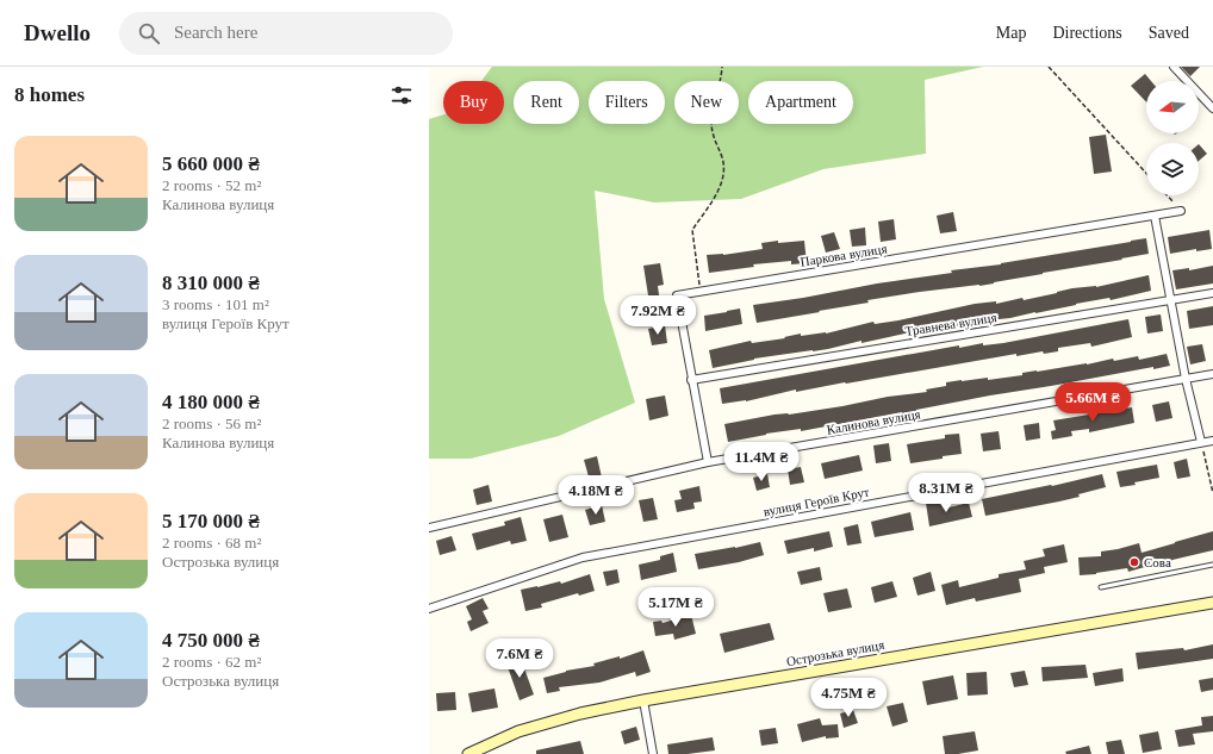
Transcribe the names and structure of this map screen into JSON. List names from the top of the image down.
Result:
{
  "streets": {
    "main road": ["Острозька вулиця"],
    "street": [
      "Паркова вулиця",
      "Травнева вулиця",
      "Калинова вулиця",
      "вулиця Героїв Крут"
    ]
  },
  "crossings": [
    ["Паркова вулиця", "Травнева вулиця"],
    ["Паркова вулиця", "Калинова вулиця"]
  ],
  "places": ["Сова"],
  "north": "left",
  "page": {
    "header": "Dwello",
    "search": "Search here",
    "nav": ["Map", "Directions", "Saved"],
    "heading": "8 homes",
    "chip": [
      "Buy",
      "Rent",
      "Filters",
      "New",
      "Apartment"
    ],
    "list": [
      {
        "name": "5 660 000 ₴",
        "note": "2 rooms · 52 m² · Калинова вулиця"
      },
      {
        "name": "8 310 000 ₴",
        "note": "3 rooms · 101 m² · вулиця Героїв Крут"
      },
      {
        "name": "4 180 000 ₴",
        "note": "2 rooms · 56 m² · Калинова вулиця"
      },
      {
        "name": "5 170 000 ₴",
        "note": "2 rooms · 68 m² · Острозька вулиця"
      },
      {
        "name": "4 750 000 ₴",
        "note": "2 rooms · 62 m² · Острозька вулиця"
      }
    ],
    "price": [
      "7.92M ₴",
      "5.66M ₴",
      "11.4M ₴",
      "8.31M ₴",
      "4.18M ₴",
      "5.17M ₴",
      "7.6M ₴",
      "4.75M ₴"
    ]
  }
}
